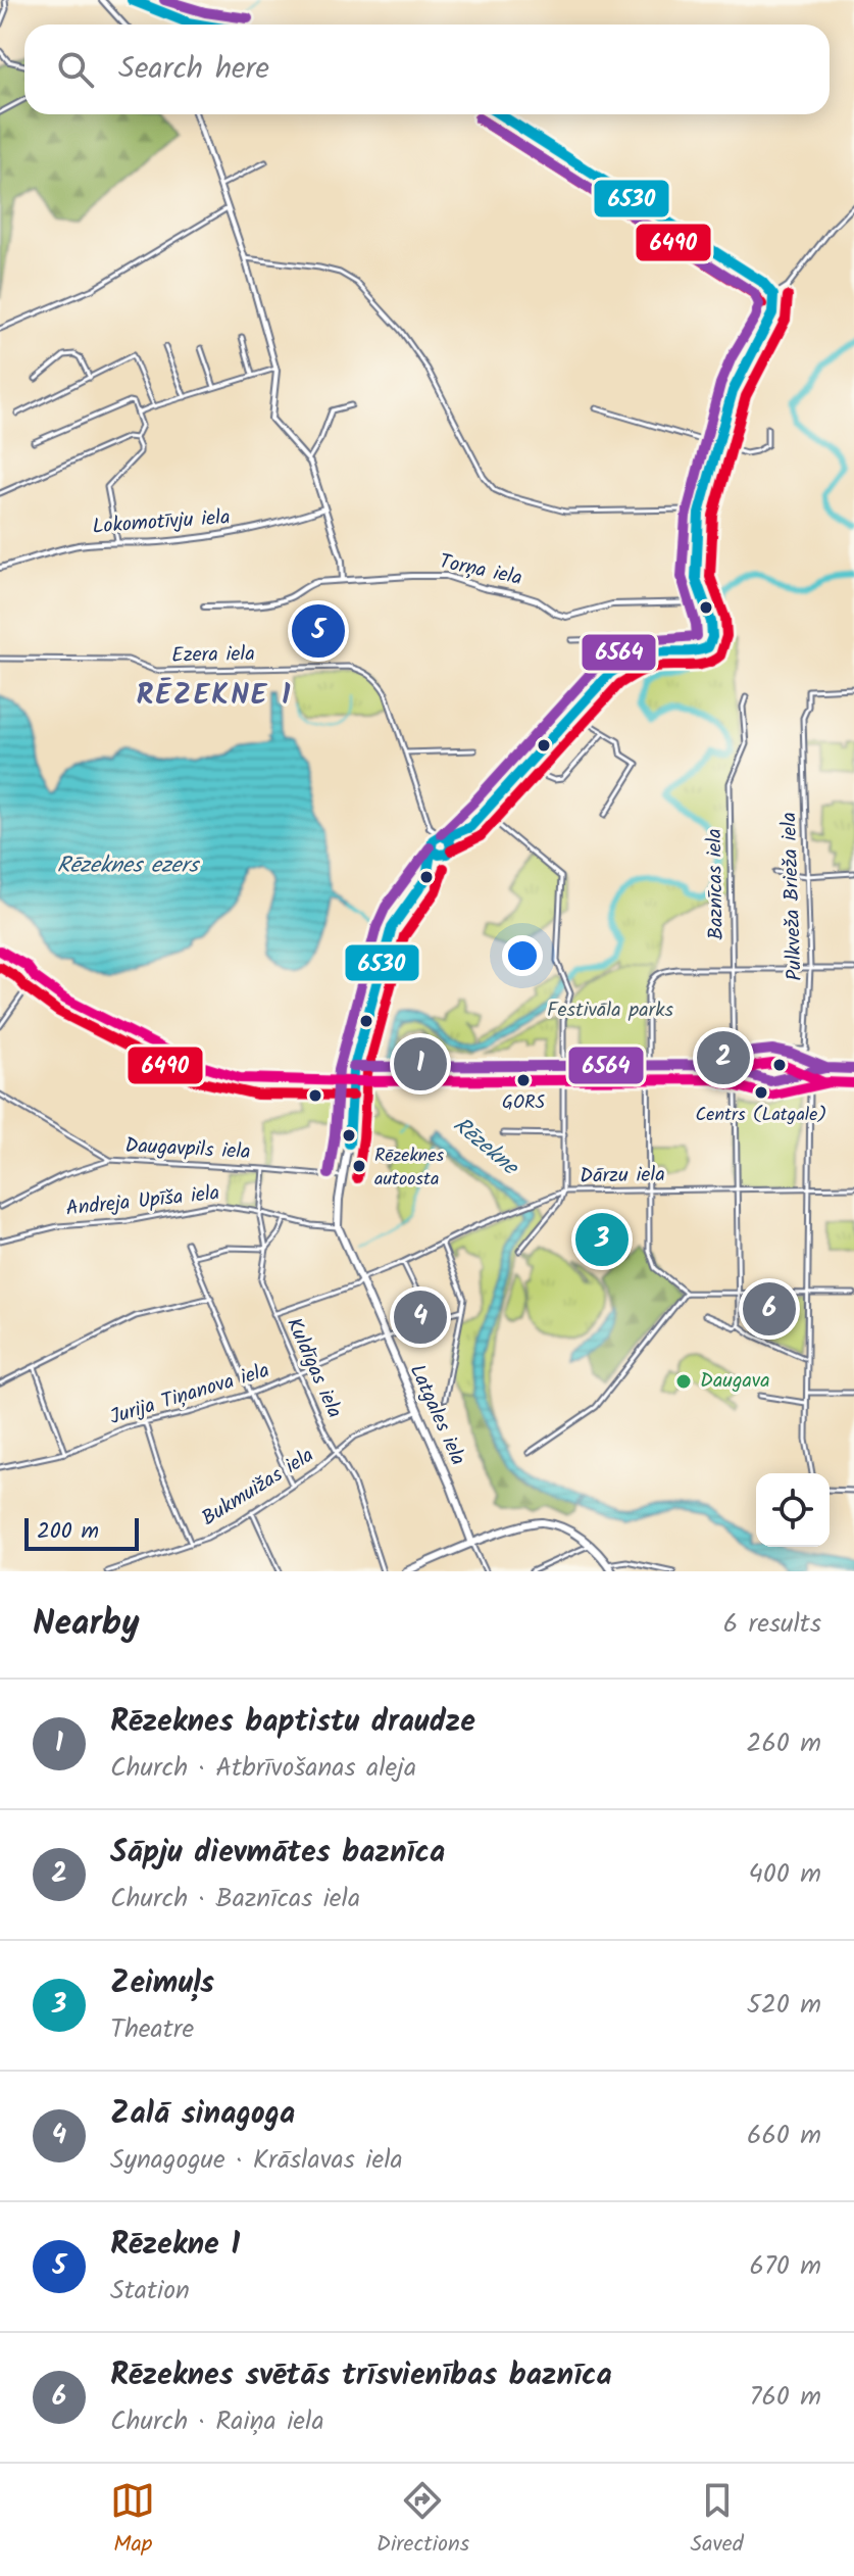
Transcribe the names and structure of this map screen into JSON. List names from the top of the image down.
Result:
{
  "streets": {
    "main road": ["Latgales iela"],
    "street": [
      "Lokomotīvju iela",
      "Torņa iela",
      "Ezera iela",
      "Baznīcas iela",
      "Pulkveža Brieža iela",
      "Daugavpils iela",
      "Dārzu iela",
      "Andreja Upīša iela",
      "Kuldīgas iela",
      "Jurija Tiņanova iela",
      "Bukmuižas iela"
    ]
  },
  "crossings": [
    ["Daugavpils iela", "Kuldīgas iela"],
    ["Daugavpils iela", "Latgales iela"],
    ["Dārzu iela", "Kuldīgas iela"],
    ["Dārzu iela", "Latgales iela"],
    ["Andreja Upīša iela", "Kuldīgas iela"],
    ["Andreja Upīša iela", "Latgales iela"],
    ["Kuldīgas iela", "Jurija Tiņanova iela"],
    ["Kuldīgas iela", "Bukmuižas iela"],
    ["Jurija Tiņanova iela", "Latgales iela"],
    ["Latgales iela", "Bukmuižas iela"]
  ],
  "districts": ["RĒZEKNE 1"],
  "water": ["Rēzeknes ezers", "Rēzekne"],
  "parks": ["Festivāla parks"],
  "places": [
    "GORS",
    "Centrs (Latgale)",
    "Rēzeknes autoosta",
    "Daugava"
  ],
  "lines": ["transit line 6530", "transit line 6564", "transit line 6490"],
  "scale_bar": "200 m",
  "page": {
    "search": "Search here",
    "pins": [
      "5",
      "2",
      "1",
      "3",
      "6",
      "4"
    ],
    "scale": "200 m",
    "heading": ["Nearby", "6 results"],
    "list": [
      {
        "mark": "1",
        "name": "Rēzeknes baptistu draudze",
        "note": "Church · Atbrīvošanas aleja",
        "value": "260 m"
      },
      {
        "mark": "2",
        "name": "Sāpju dievmātes baznīca",
        "note": "Church · Baznīcas iela",
        "value": "400 m"
      },
      {
        "mark": "3",
        "name": "Zeimuļs",
        "note": "Theatre",
        "value": "520 m"
      },
      {
        "mark": "4",
        "name": "Zalā sinagoga",
        "note": "Synagogue · Krāslavas iela",
        "value": "660 m"
      },
      {
        "mark": "5",
        "name": "Rēzekne 1",
        "note": "Station",
        "value": "670 m"
      },
      {
        "mark": "6",
        "name": "Rēzeknes svētās trīsvienības baznīca",
        "note": "Church · Raiņa iela",
        "value": "760 m"
      }
    ],
    "nav": ["Map", "Directions", "Saved"]
  }
}
